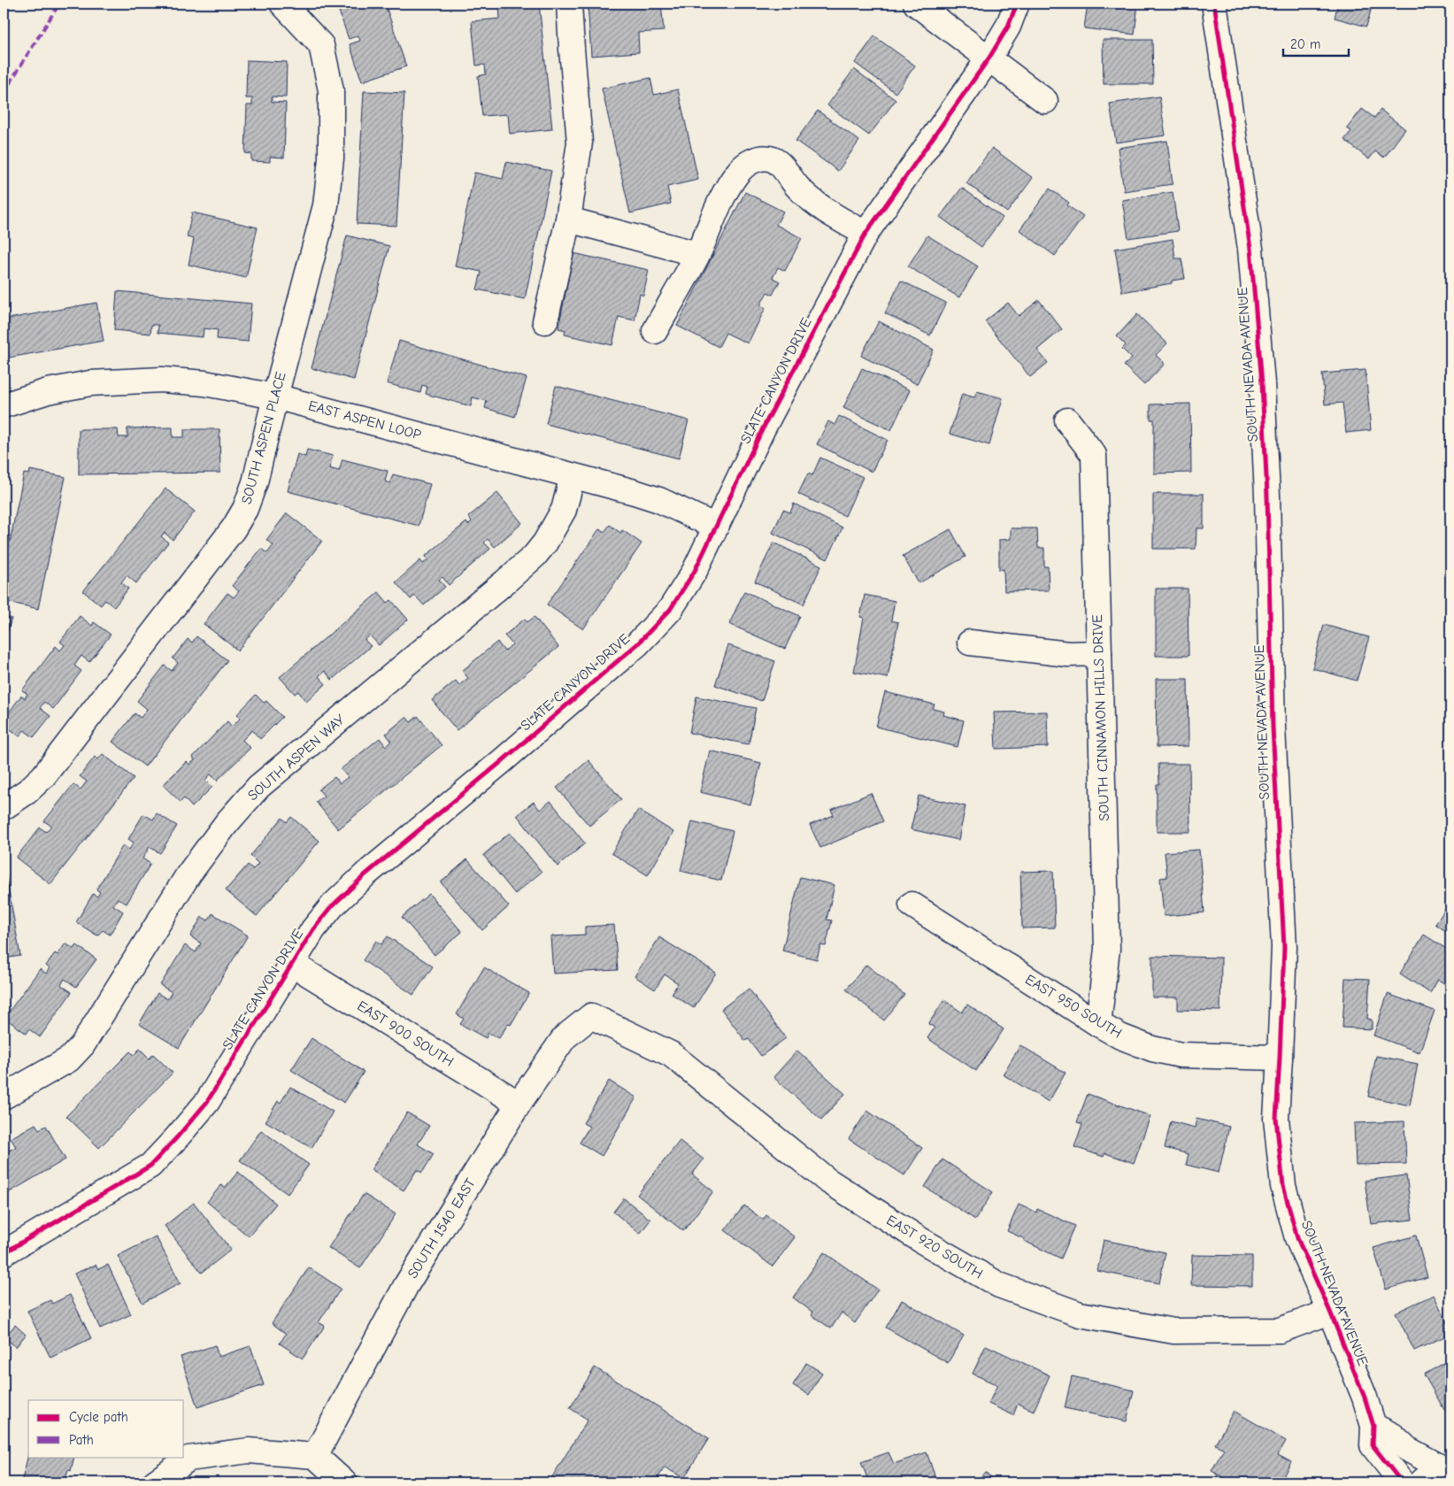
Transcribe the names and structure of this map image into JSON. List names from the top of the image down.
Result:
{
  "streets": {
    "street": [
      "SOUTH NEVADA AVENUE",
      "SLATE CANYON DRIVE",
      "EAST ASPEN LOOP",
      "SOUTH ASPEN PLACE",
      "SOUTH CINNAMON HILLS DRIVE",
      "SOUTH ASPEN WAY",
      "EAST 950 SOUTH",
      "EAST 900 SOUTH",
      "SOUTH 1540 EAST",
      "EAST 920 SOUTH"
    ]
  },
  "crossings": [
    ["SOUTH NEVADA AVENUE", "EAST 950 SOUTH"],
    ["SOUTH NEVADA AVENUE", "EAST 920 SOUTH"],
    ["SLATE CANYON DRIVE", "EAST ASPEN LOOP"],
    ["SLATE CANYON DRIVE", "EAST 900 SOUTH"],
    ["EAST ASPEN LOOP", "SOUTH ASPEN PLACE"],
    ["EAST ASPEN LOOP", "SOUTH ASPEN WAY"],
    ["SOUTH CINNAMON HILLS DRIVE", "EAST 950 SOUTH"],
    ["EAST 900 SOUTH", "SOUTH 1540 EAST"],
    ["SOUTH 1540 EAST", "EAST 920 SOUTH"]
  ],
  "legend": ["Cycle path", "Path"],
  "scale_bar": "20 m"
}
